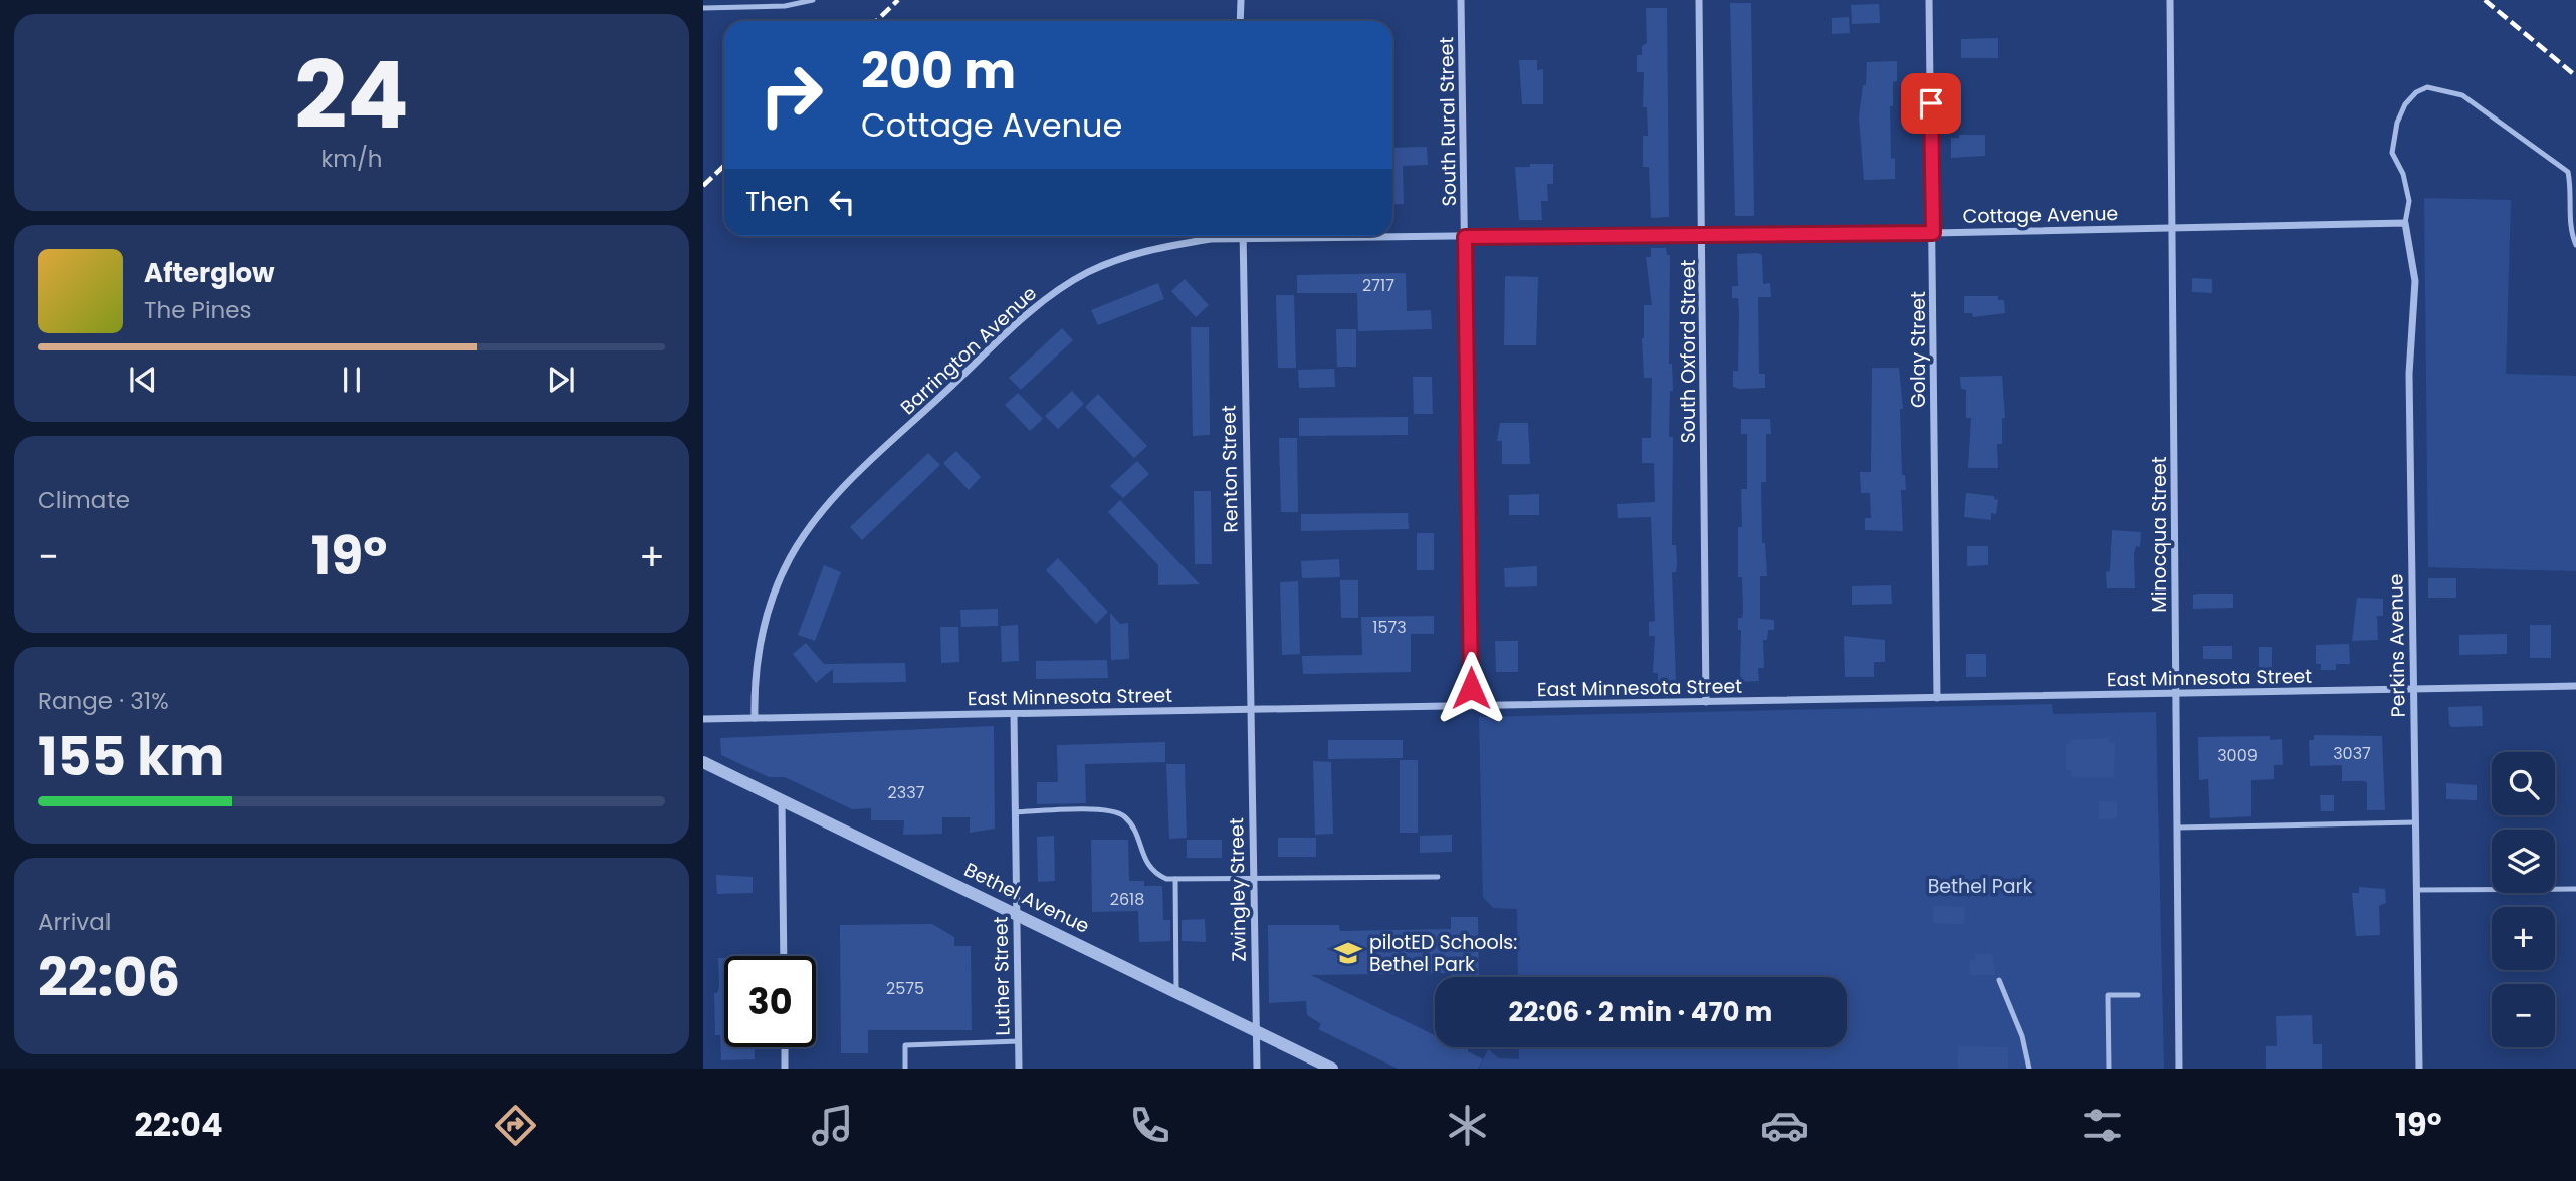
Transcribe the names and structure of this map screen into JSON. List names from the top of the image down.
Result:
{
  "streets": {
    "street": [
      "South Rural Street",
      "Cottage Avenue",
      "Golay Street",
      "Barrington Avenue",
      "South Oxford Street",
      "Renton Street",
      "Minocqua Street",
      "Perkins Avenue",
      "East Minnesota Street",
      "Zwingley Street",
      "Bethel Avenue",
      "Luther Street"
    ]
  },
  "crossings": [
    ["South Rural Street", "Cottage Avenue"],
    ["South Rural Street", "Barrington Avenue"],
    ["South Rural Street", "East Minnesota Street"],
    ["Cottage Avenue", "Golay Street"],
    ["Cottage Avenue", "Barrington Avenue"],
    ["Cottage Avenue", "South Oxford Street"],
    ["Cottage Avenue", "Minocqua Street"],
    ["Cottage Avenue", "Perkins Avenue"],
    ["Golay Street", "East Minnesota Street"],
    ["Barrington Avenue", "Renton Street"],
    ["Barrington Avenue", "East Minnesota Street"],
    ["South Oxford Street", "East Minnesota Street"],
    ["Renton Street", "East Minnesota Street"],
    ["Renton Street", "Zwingley Street"],
    ["Minocqua Street", "East Minnesota Street"],
    ["Perkins Avenue", "East Minnesota Street"],
    ["East Minnesota Street", "Zwingley Street"],
    ["East Minnesota Street", "Luther Street"],
    ["Zwingley Street", "Bethel Avenue"],
    ["Bethel Avenue", "Luther Street"]
  ],
  "parks": ["Bethel Park"],
  "places": {
    "school or university": ["pilotED Schools: Bethel Park"]
  },
  "house_numbers": [
    "2717",
    "1573",
    "3037",
    "3009",
    "2337",
    "2618",
    "2575"
  ],
  "page": {
    "tile": [
      ["24", "km/h"],
      "Climate",
      ["Range · 31%", "155 km"],
      ["Arrival", "22:06"]
    ],
    "turn": ["200 m", "Cottage Avenue"],
    "then": "Then",
    "song": ["Afterglow", "The Pines"],
    "heat": ["−", "19°", "+"],
    "map_buttons": ["+", "−"],
    "limit": "30",
    "trip": "22:06 · 2 min · 470 m",
    "tabs": ["22:04", "19°"]
  }
}
